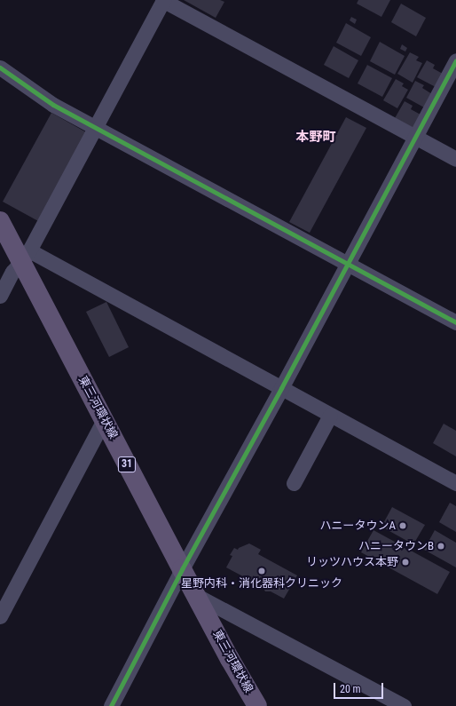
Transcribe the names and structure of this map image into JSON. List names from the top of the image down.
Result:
{
  "streets": {
    "main road": ["東三河環状線", "31"]
  },
  "districts": ["本野町"],
  "places": [
    "ハニータウンA",
    "ハニータウンB",
    "リッツハウス本野",
    "星野内科・消化器科クリニック"
  ],
  "scale_bar": "20 m"
}
